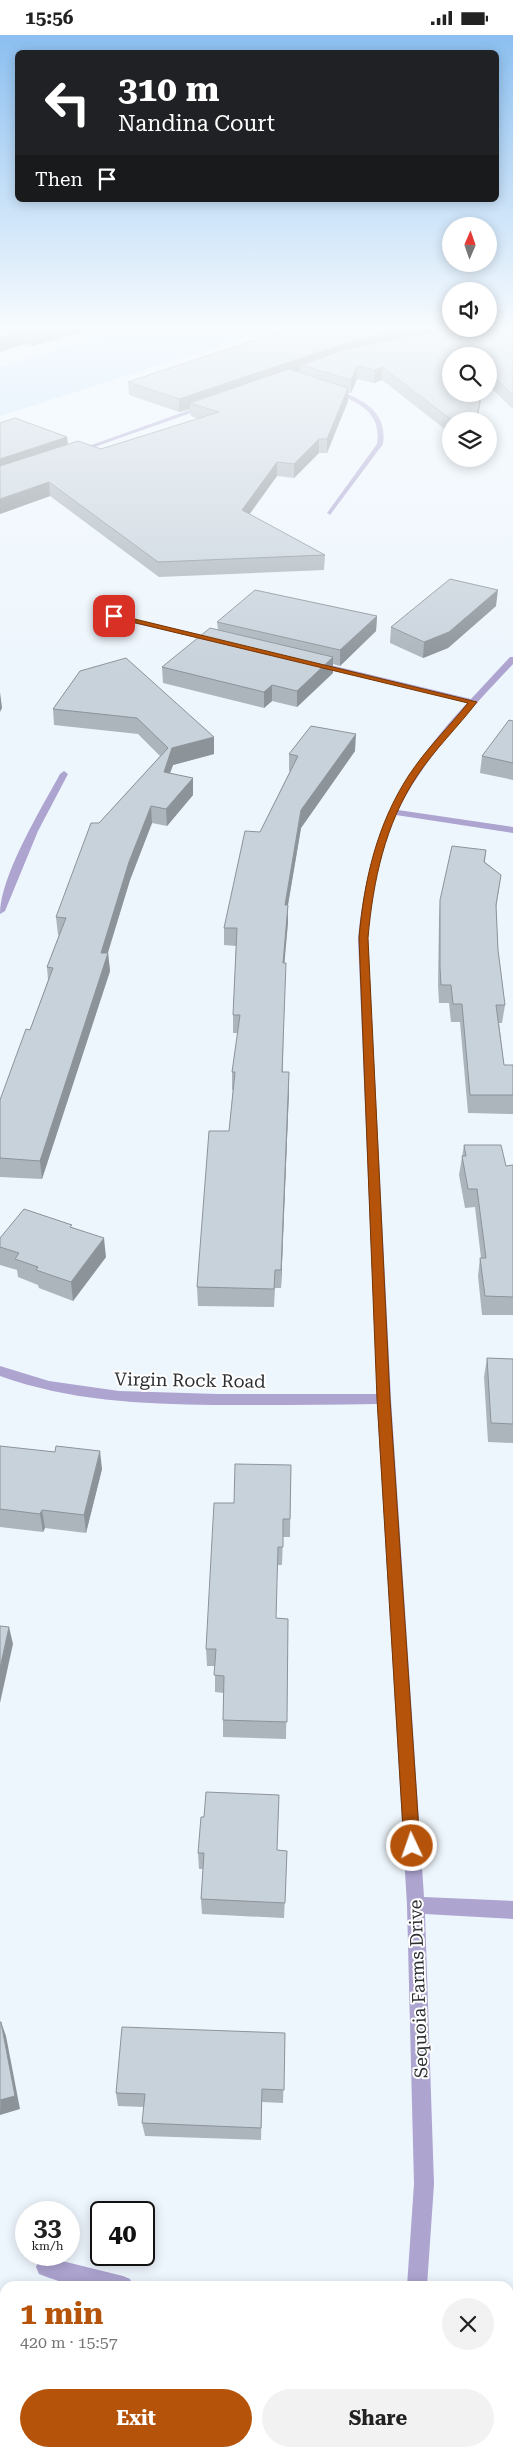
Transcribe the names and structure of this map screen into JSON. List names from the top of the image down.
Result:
{
  "streets": {
    "street": ["Virgin Rock Road", "Sequoia Farms Drive"]
  },
  "crossings": [
    ["Virgin Rock Road", "Sequoia Farms Drive"]
  ],
  "north": "top",
  "page": {
    "status": "15:56",
    "turn": ["310 m", "Nandina Court"],
    "then": "Then",
    "speed": "33 km/h",
    "limit": "40",
    "heading": ["1 min", "420 m · 15:57"],
    "buttons": ["Exit", "Share"]
  }
}
